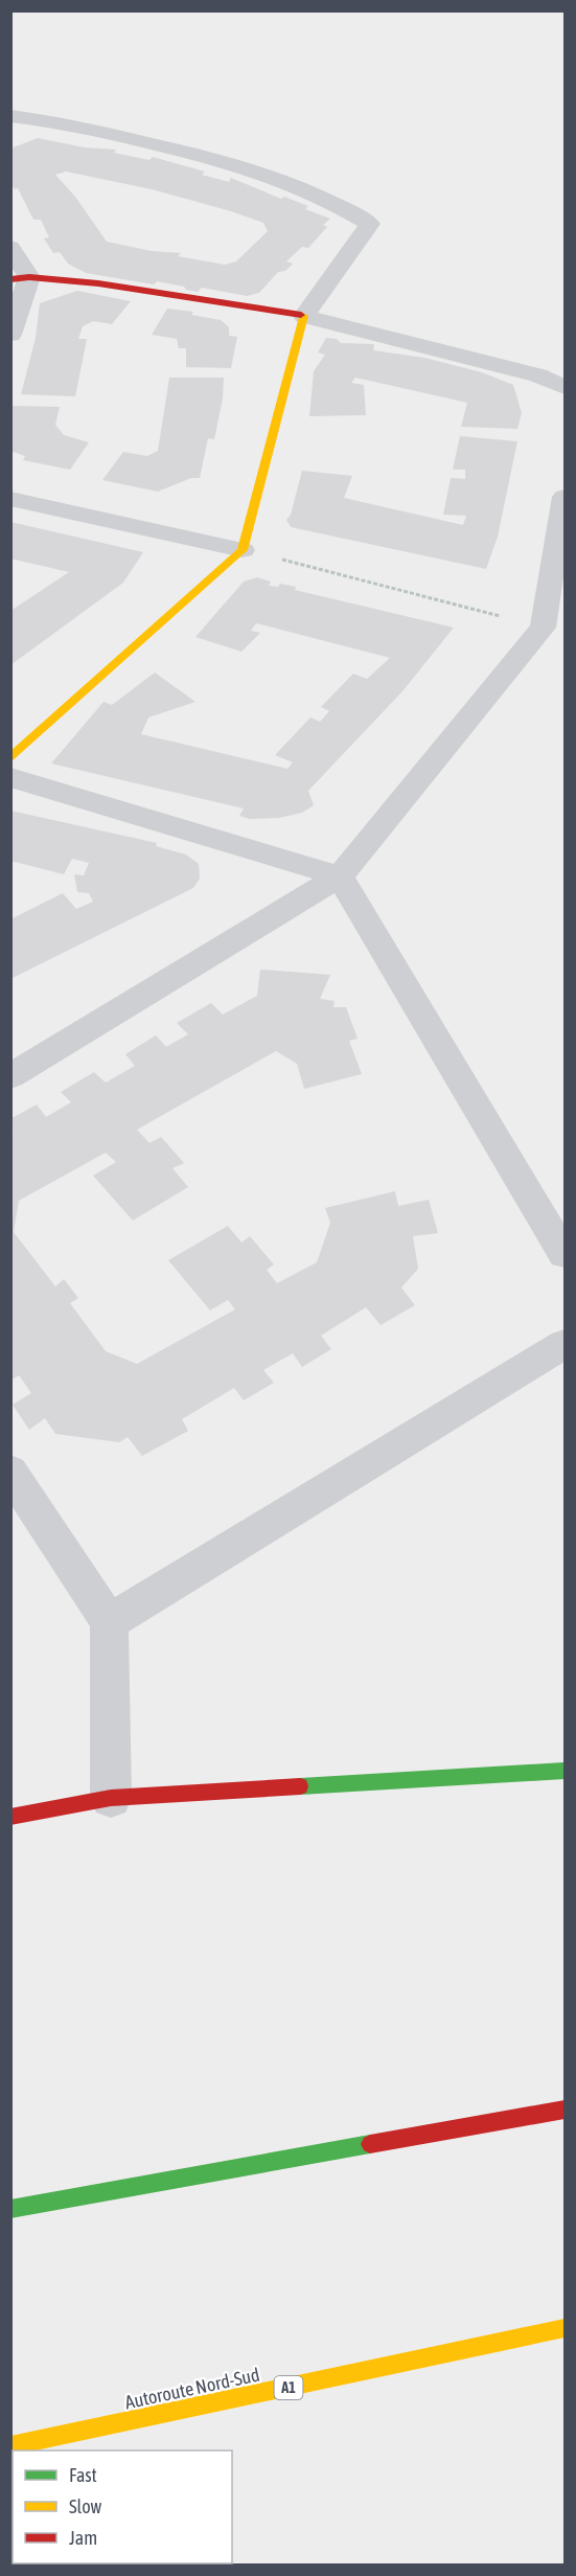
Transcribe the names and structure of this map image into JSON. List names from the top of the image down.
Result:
{
  "streets": {
    "main road": ["A1", "Autoroute Nord-Sud"]
  },
  "legend": ["Fast", "Slow", "Jam"]
}
